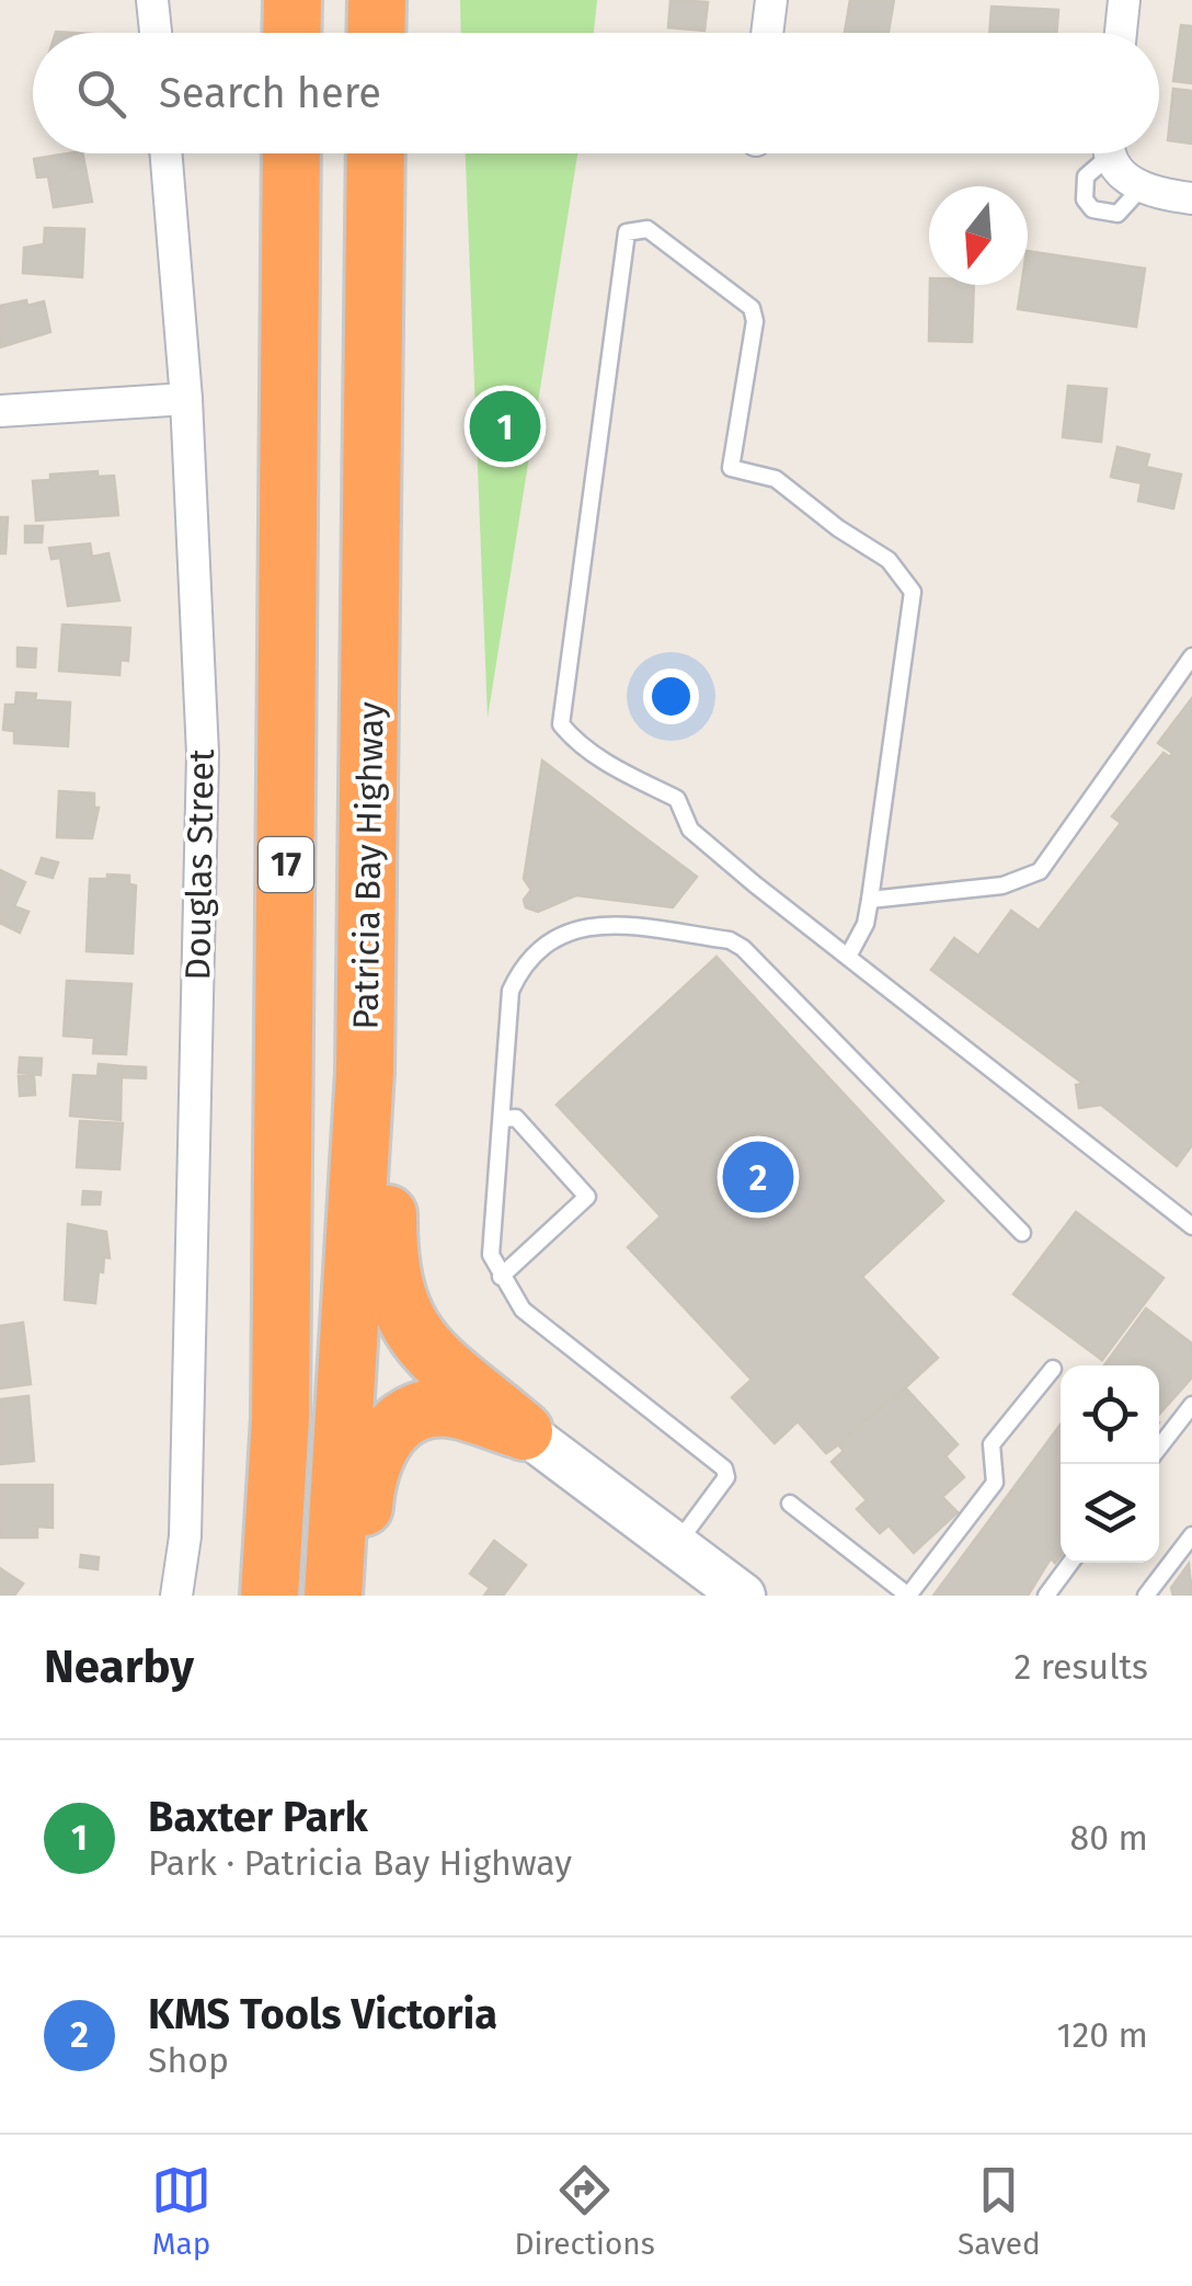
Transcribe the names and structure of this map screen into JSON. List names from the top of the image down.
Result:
{
  "streets": {
    "highway": ["17", "Patricia Bay Highway"],
    "street": ["Douglas Street"]
  },
  "north": "bottom",
  "page": {
    "search": "Search here",
    "pins": ["1", "2"],
    "heading": ["Nearby", "2 results"],
    "list": [
      {
        "mark": "1",
        "name": "Baxter Park",
        "note": "Park · Patricia Bay Highway",
        "value": "80 m"
      },
      {
        "mark": "2",
        "name": "KMS Tools Victoria",
        "note": "Shop",
        "value": "120 m"
      }
    ],
    "nav": ["Map", "Directions", "Saved"]
  }
}
